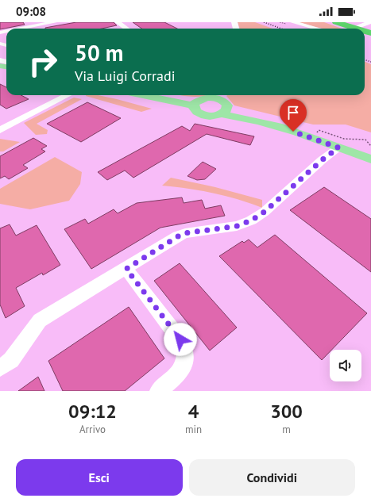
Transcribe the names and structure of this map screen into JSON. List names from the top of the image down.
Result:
{
  "page": {
    "status": "09:08",
    "turn": ["50 m", "Via Luigi Corradi"],
    "eta": [
      "09:12",
      "Arrivo",
      "4",
      "min",
      "300",
      "m"
    ],
    "buttons": ["Esci", "Condividi"]
  }
}
